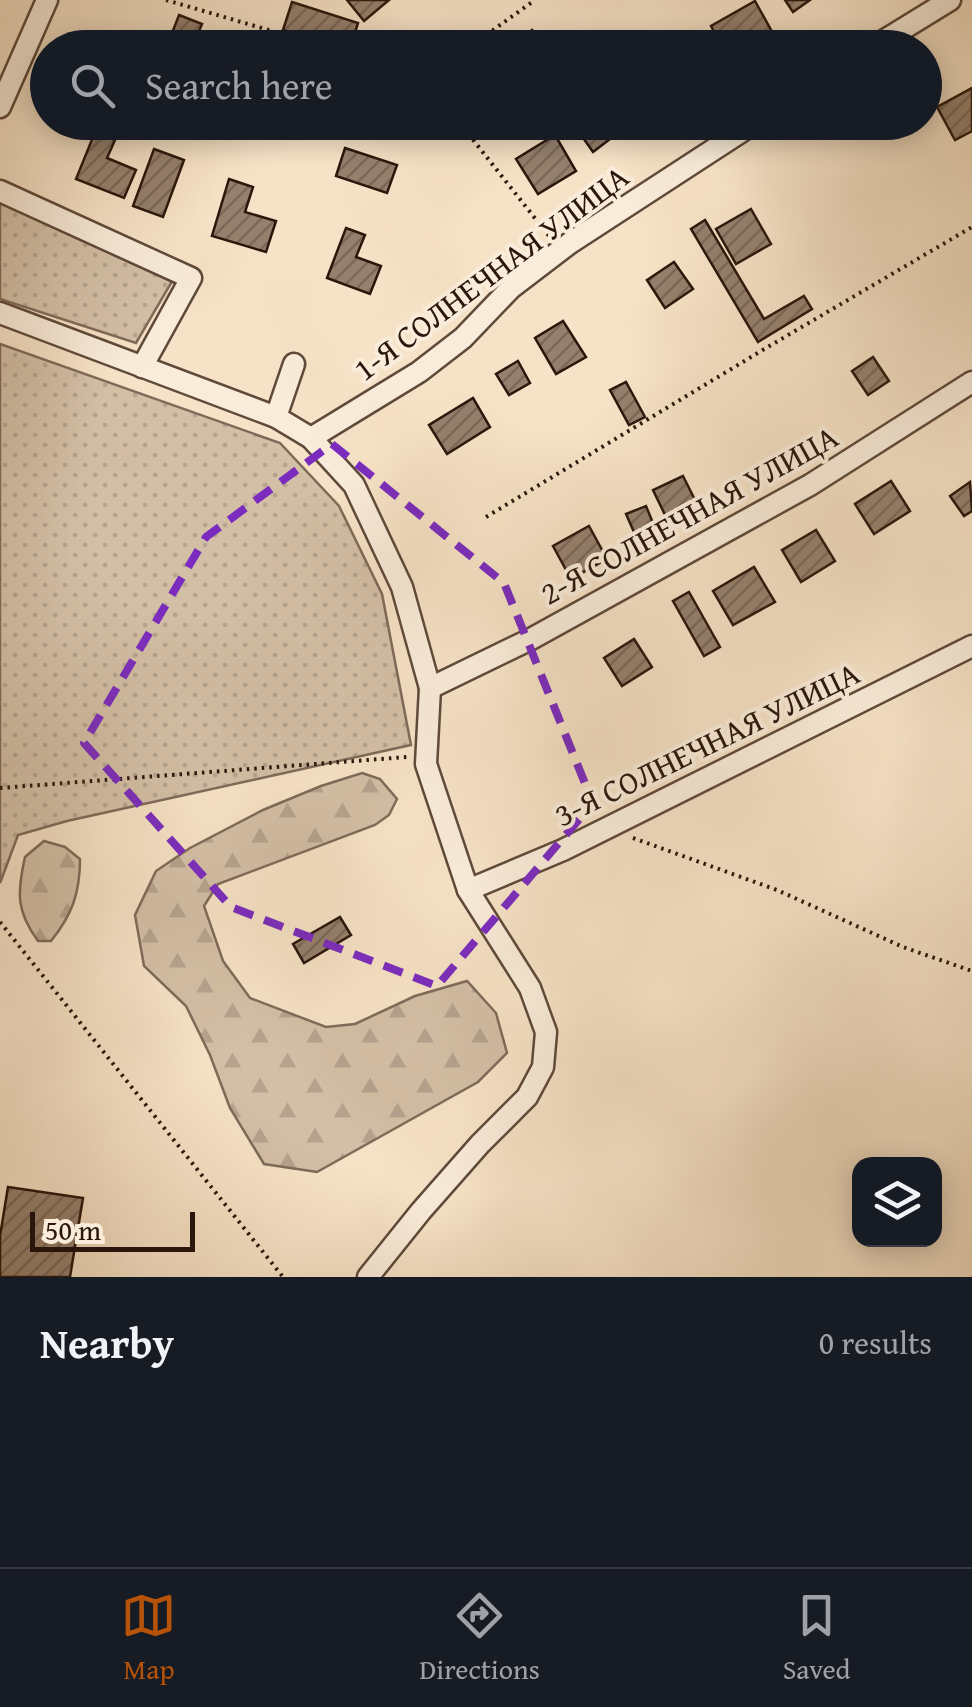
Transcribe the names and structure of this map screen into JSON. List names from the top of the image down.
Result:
{
  "streets": {
    "street": ["1-Я СОЛНЕЧНАЯ УЛИЦА", "2-Я СОЛНЕЧНАЯ УЛИЦА", "3-Я СОЛНЕЧНАЯ УЛИЦА"]
  },
  "scale_bar": "50 m",
  "page": {
    "search": "Search here",
    "scale": "50 m",
    "heading": ["Nearby", "0 results"],
    "nav": ["Map", "Directions", "Saved"]
  }
}
